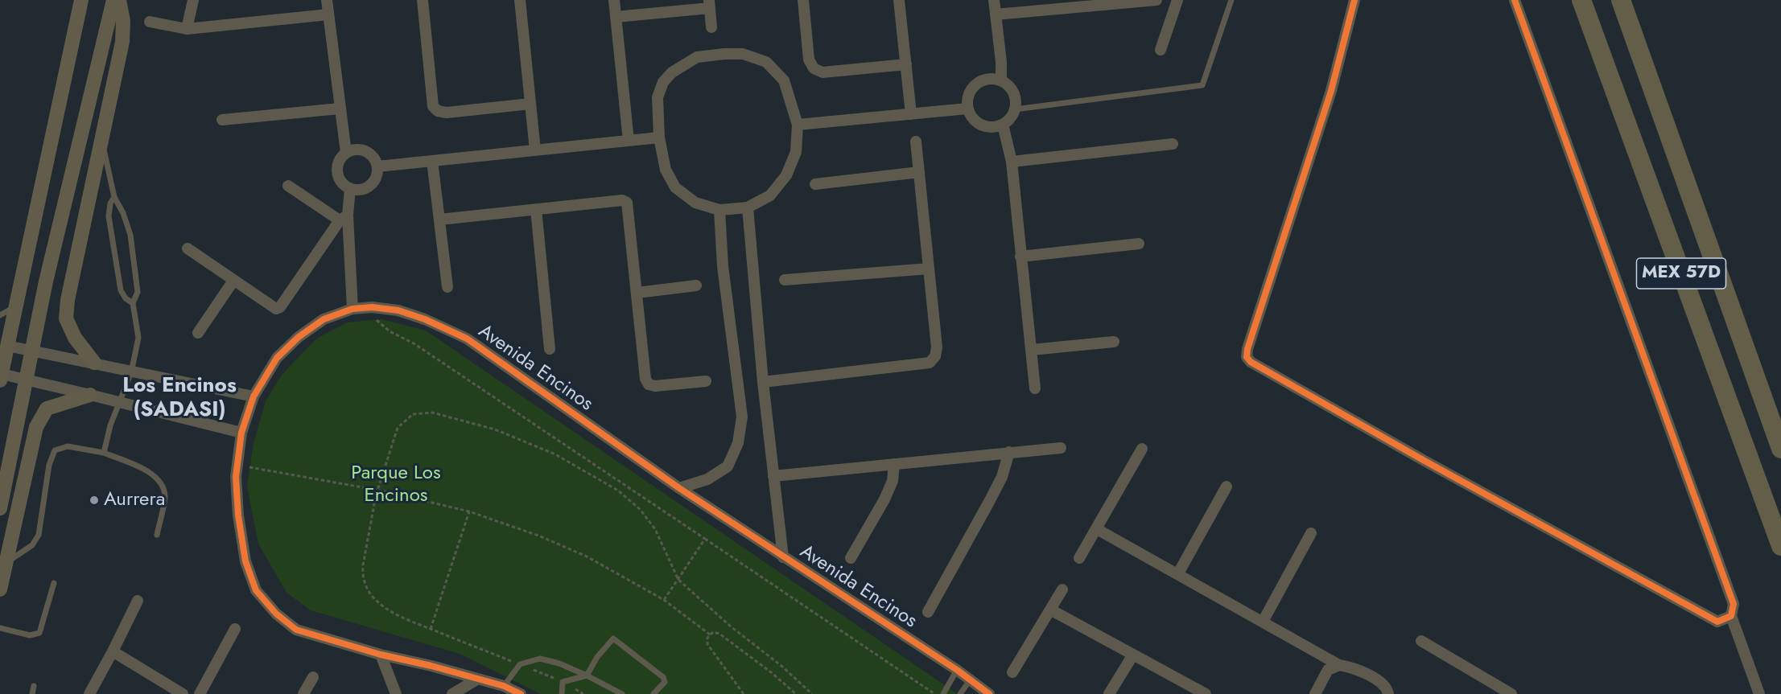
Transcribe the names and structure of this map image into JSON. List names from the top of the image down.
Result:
{
  "streets": {
    "highway": ["MEX 57D"],
    "street": ["Avenida Encinos"]
  },
  "districts": ["Los Encinos (SADASI)"],
  "parks": ["Parque Los Encinos"],
  "places": ["Aurrera"]
}
